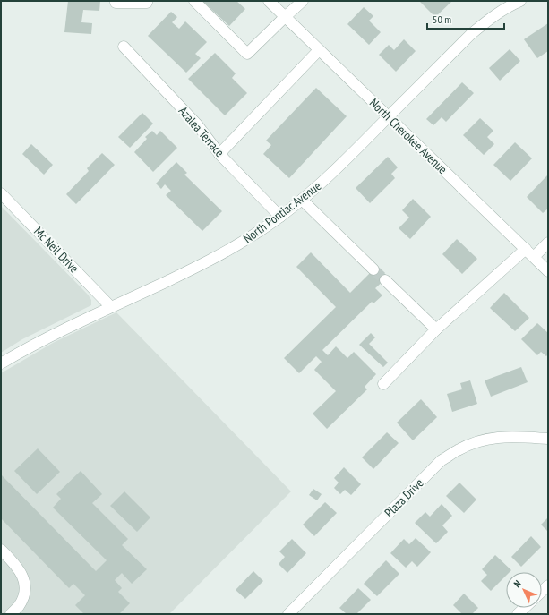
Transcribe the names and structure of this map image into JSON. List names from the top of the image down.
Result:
{
  "streets": {
    "street": [
      "Azalea Terrace",
      "North Cherokee Avenue",
      "North Pontiac Avenue",
      "Mc Neil Drive",
      "Plaza Drive"
    ]
  },
  "crossings": [
    ["Azalea Terrace", "North Pontiac Avenue"],
    ["North Cherokee Avenue", "North Pontiac Avenue"],
    ["North Pontiac Avenue", "Mc Neil Drive"]
  ],
  "scale_bar": "50 m",
  "north": "top left"
}
